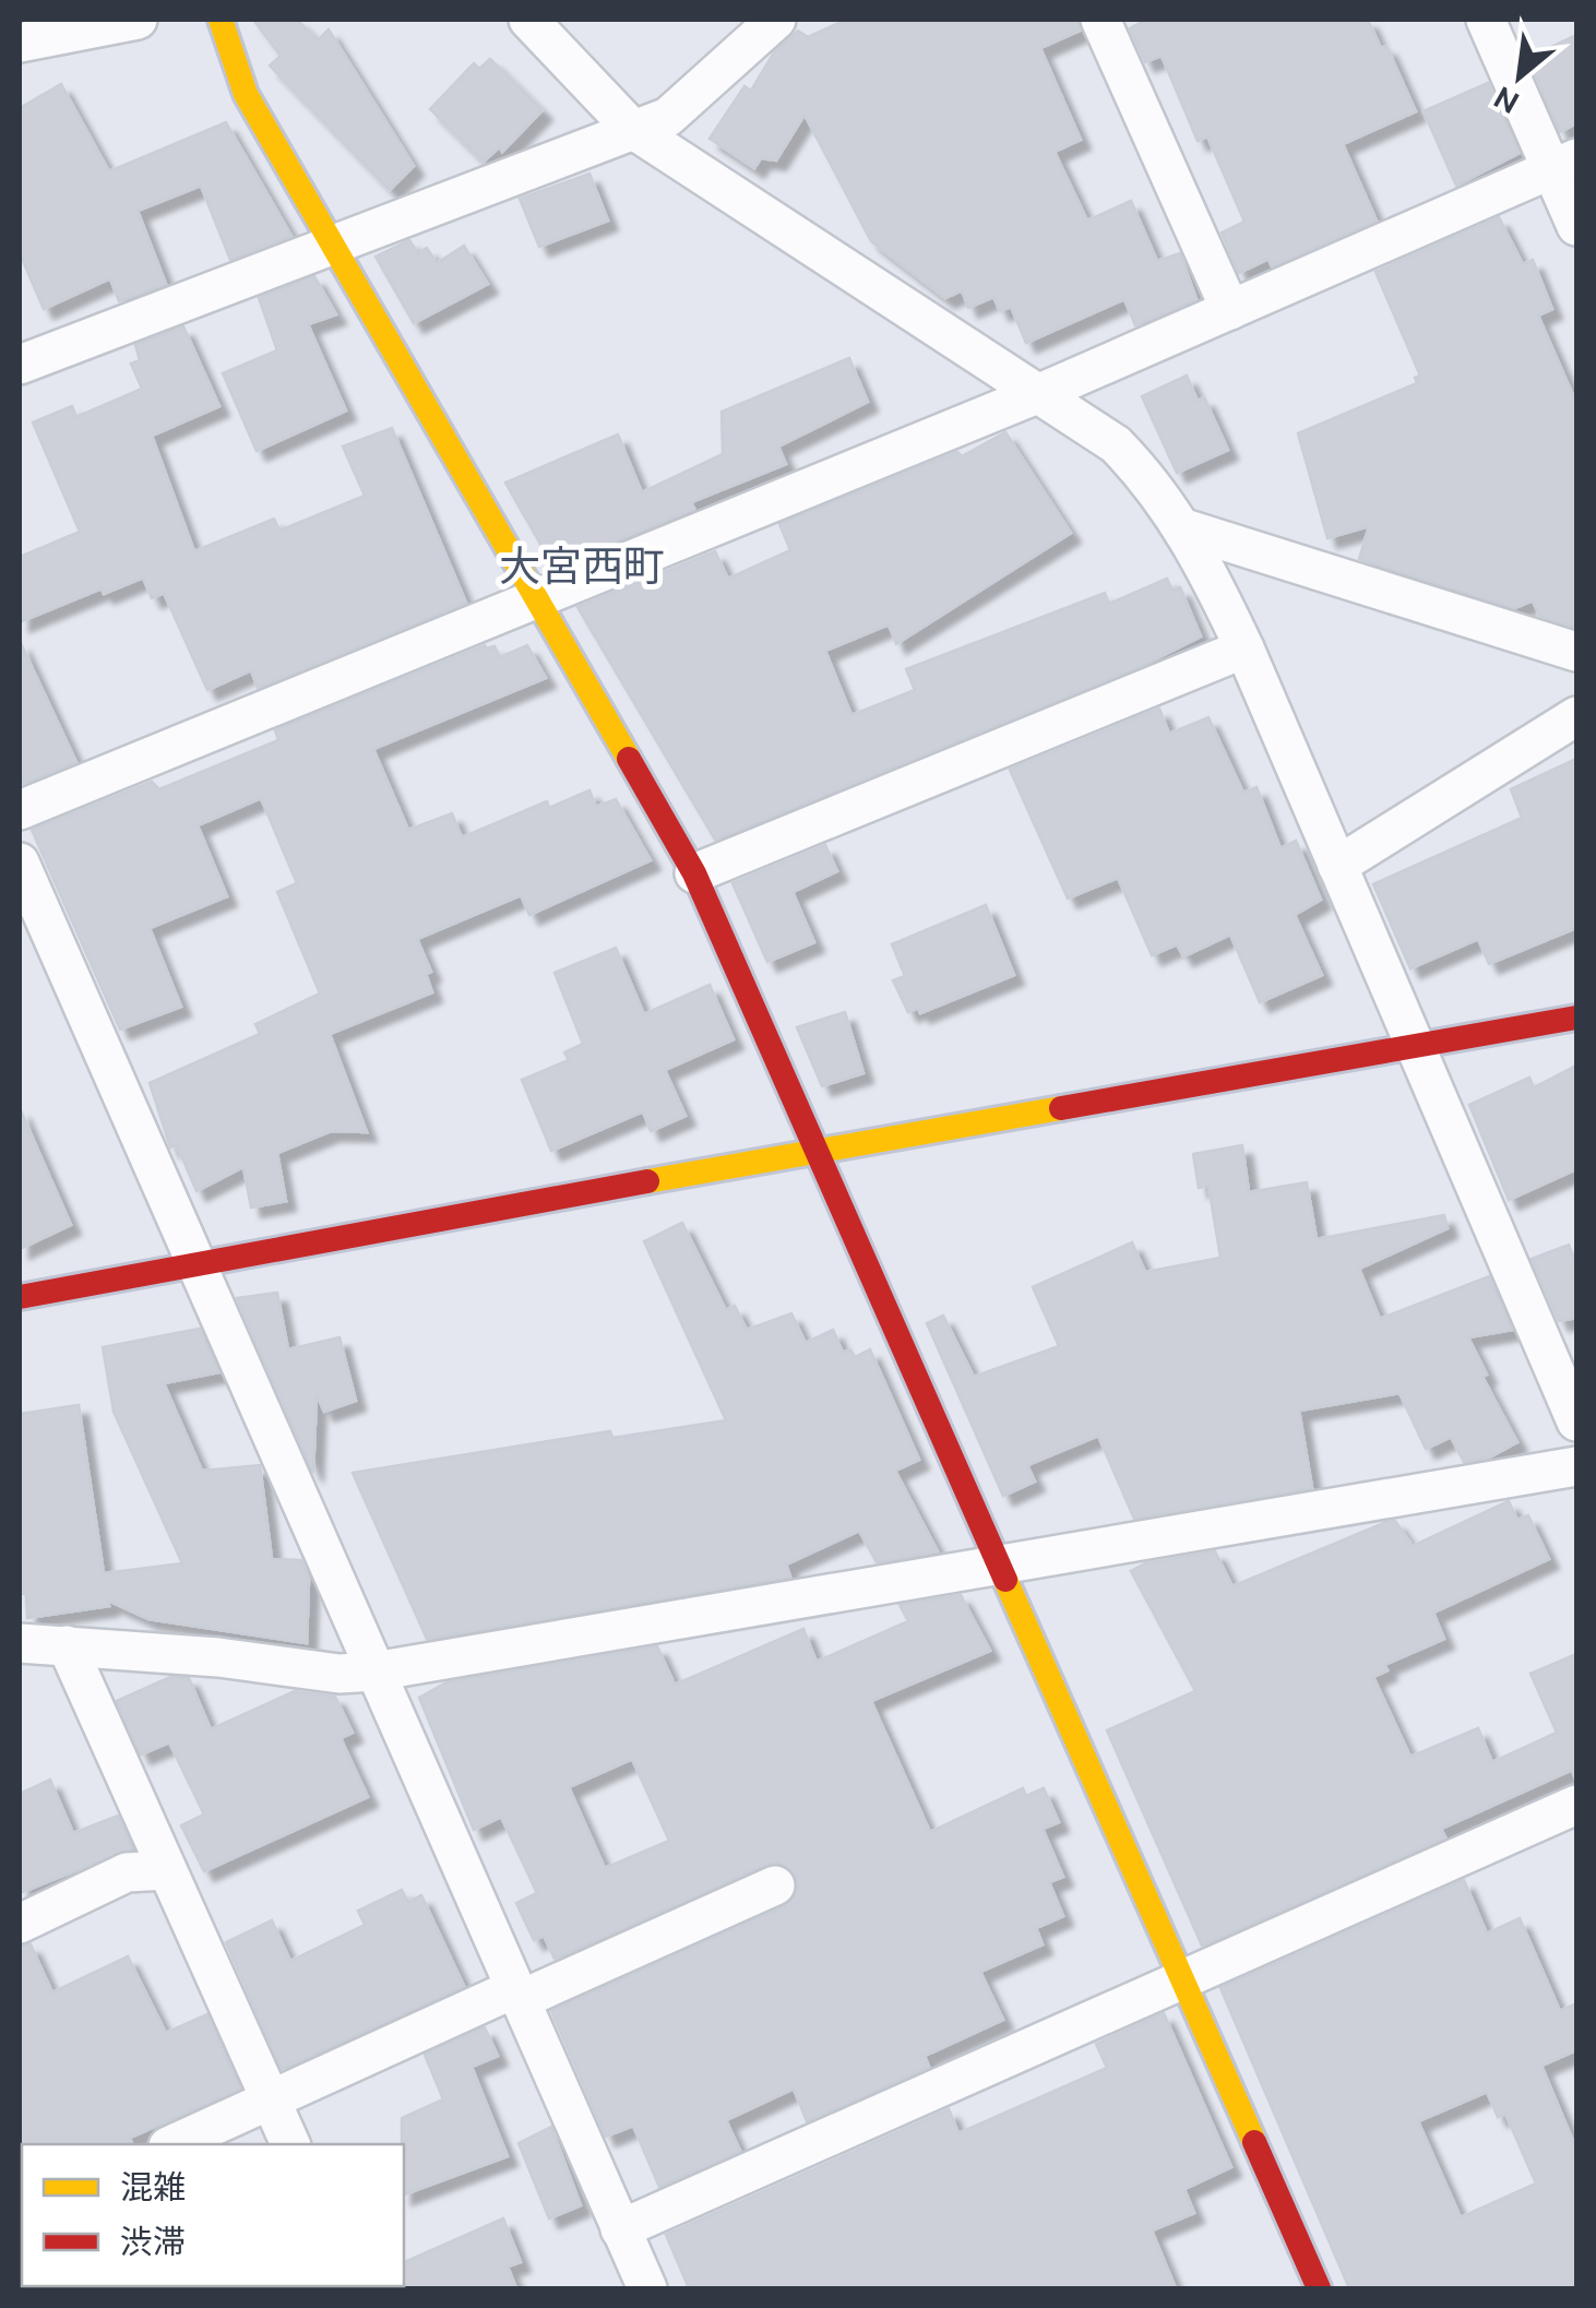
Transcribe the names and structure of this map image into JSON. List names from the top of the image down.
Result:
{
  "districts": ["大宮西町"],
  "legend": ["混雑", "渋滞"],
  "north": "bottom left"
}
